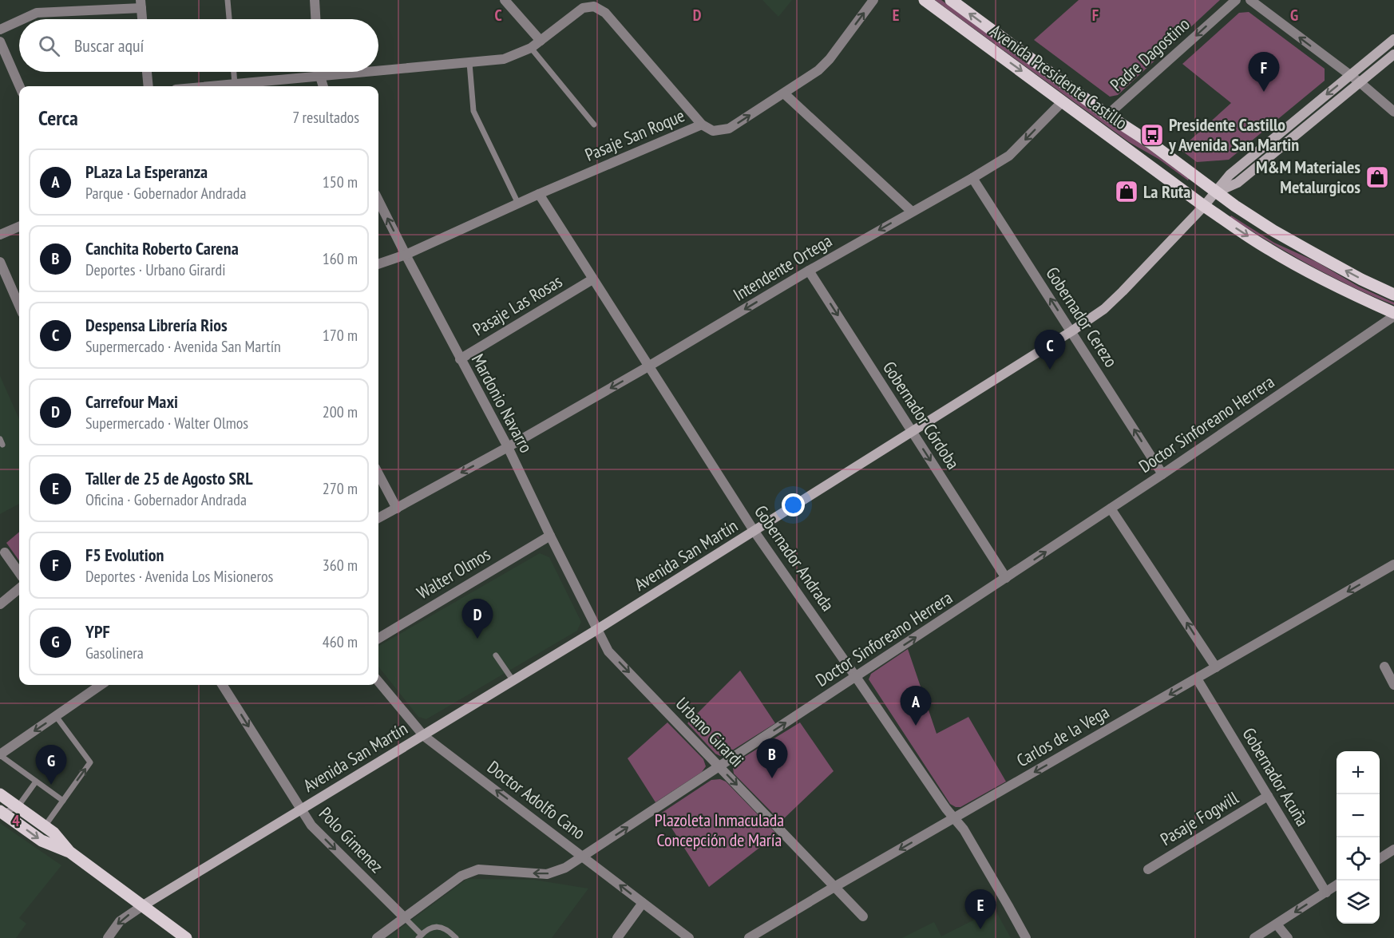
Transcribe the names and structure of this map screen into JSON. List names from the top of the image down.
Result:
{
  "streets": {
    "main road": ["Avenida Presidente Castillo", "Avenida San Martín"],
    "street": [
      "Padre Dagostino",
      "Pasaje San Roque",
      "Intendente Ortega",
      "Pasaje Las Rosas",
      "Gobernador Cerezo",
      "Mardonio Navarro",
      "Gobernador Córdoba",
      "Doctor Sinforeano Herrera",
      "Gobernador Andrada",
      "Walter Olmos",
      "Urbano Girardi",
      "Carlos de la Vega",
      "Gobernador Acuña",
      "Doctor Adolfo Cano",
      "Pasaje Fogwill",
      "Polo Gimenez"
    ]
  },
  "crossings": [
    ["Padre Dagostino", "Avenida Presidente Castillo"],
    ["Avenida Presidente Castillo", "Intendente Ortega"],
    ["Avenida Presidente Castillo", "Doctor Sinforeano Herrera"],
    ["Avenida Presidente Castillo", "Avenida San Martín"],
    ["Pasaje San Roque", "Mardonio Navarro"],
    ["Pasaje San Roque", "Gobernador Andrada"],
    ["Intendente Ortega", "Gobernador Cerezo"],
    ["Intendente Ortega", "Mardonio Navarro"],
    ["Intendente Ortega", "Gobernador Córdoba"],
    ["Intendente Ortega", "Gobernador Andrada"],
    ["Pasaje Las Rosas", "Mardonio Navarro"],
    ["Pasaje Las Rosas", "Gobernador Andrada"],
    ["Gobernador Cerezo", "Doctor Sinforeano Herrera"],
    ["Gobernador Cerezo", "Avenida San Martín"],
    ["Mardonio Navarro", "Avenida San Martín"],
    ["Mardonio Navarro", "Walter Olmos"],
    ["Mardonio Navarro", "Urbano Girardi"],
    ["Gobernador Córdoba", "Doctor Sinforeano Herrera"],
    ["Gobernador Córdoba", "Avenida San Martín"],
    ["Doctor Sinforeano Herrera", "Gobernador Andrada"],
    ["Doctor Sinforeano Herrera", "Urbano Girardi"],
    ["Doctor Sinforeano Herrera", "Doctor Adolfo Cano"],
    ["Doctor Sinforeano Herrera", "Polo Gimenez"],
    ["Avenida San Martín", "Gobernador Andrada"],
    ["Avenida San Martín", "Urbano Girardi"],
    ["Avenida San Martín", "Doctor Adolfo Cano"],
    ["Avenida San Martín", "Polo Gimenez"],
    ["Gobernador Andrada", "Carlos de la Vega"],
    ["Urbano Girardi", "Carlos de la Vega"],
    ["Carlos de la Vega", "Gobernador Acuña"],
    ["Gobernador Acuña", "Pasaje Fogwill"]
  ],
  "one_way": [
    "Padre Dagostino",
    "Pasaje San Roque",
    "Intendente Ortega",
    "Gobernador Cerezo",
    "Gobernador Córdoba",
    "Urbano Girardi",
    "Carlos de la Vega",
    "Doctor Adolfo Cano",
    "Polo Gimenez"
  ],
  "parks": ["Plazoleta Inmaculada Concepción de María"],
  "places": {
    "bus stop": ["Presidente Castillo y Avenida San Martin"],
    "shop": ["M&M Materiales Metalurgicos", "La Ruta"]
  },
  "page": {
    "search": "Buscar aquí",
    "pins": [
      "F",
      "C",
      "D",
      "A",
      "B",
      "G",
      "E"
    ],
    "heading": ["Cerca", "7 resultados"],
    "list": [
      {
        "mark": "A",
        "name": "PLaza La Esperanza",
        "note": "Parque · Gobernador Andrada",
        "value": "150 m"
      },
      {
        "mark": "B",
        "name": "Canchita Roberto Carena",
        "note": "Deportes · Urbano Girardi",
        "value": "160 m"
      },
      {
        "mark": "C",
        "name": "Despensa Librería Rios",
        "note": "Supermercado · Avenida San Martín",
        "value": "170 m"
      },
      {
        "mark": "D",
        "name": "Carrefour Maxi",
        "note": "Supermercado · Walter Olmos",
        "value": "200 m"
      },
      {
        "mark": "E",
        "name": "Taller de 25 de Agosto SRL",
        "note": "Oficina · Gobernador Andrada",
        "value": "270 m"
      },
      {
        "mark": "F",
        "name": "F5 Evolution",
        "note": "Deportes · Avenida Los Misioneros",
        "value": "360 m"
      },
      {
        "mark": "G",
        "name": "YPF",
        "note": "Gasolinera",
        "value": "460 m"
      }
    ],
    "map_buttons": ["+", "−"]
  },
  "grid": {
    "columns": [
      "C",
      "D",
      "E",
      "F",
      "G"
    ],
    "rows": ["4"]
  }
}
